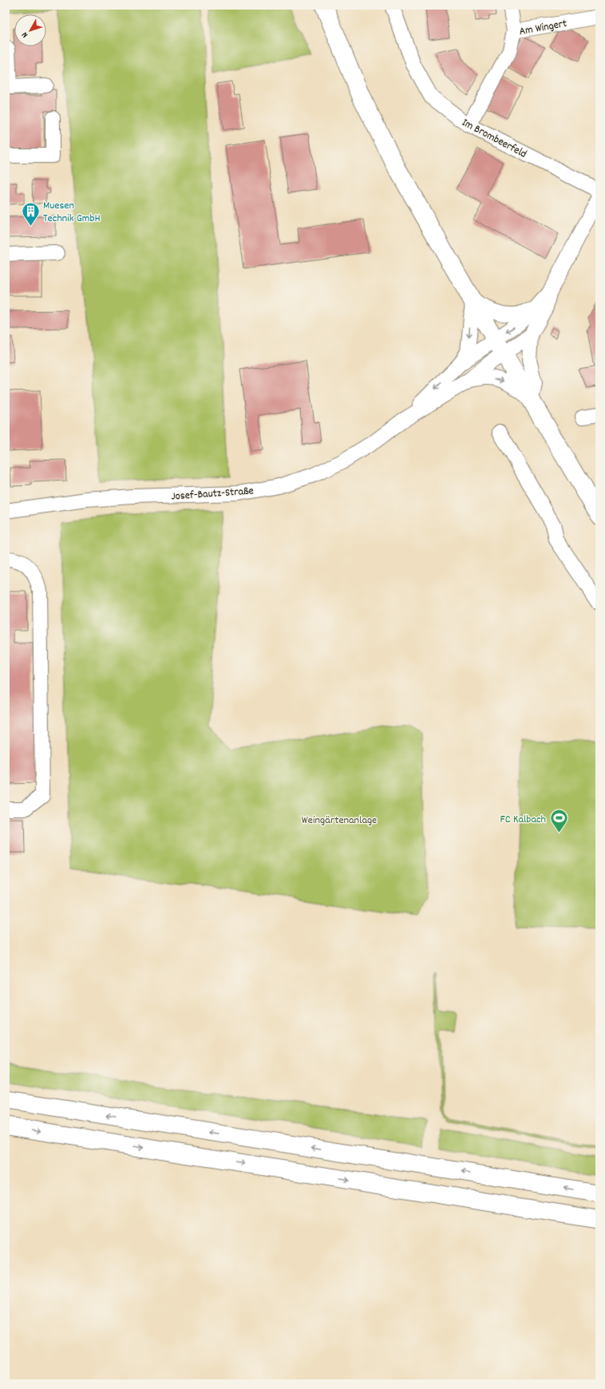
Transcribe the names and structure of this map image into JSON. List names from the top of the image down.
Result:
{
  "streets": {
    "street": ["Am Wingert", "Im Brombeerfeld", "Josef-Bautz-Straße"]
  },
  "crossings": [
    ["Am Wingert", "Im Brombeerfeld"]
  ],
  "parks": ["Weingärtenanlage"],
  "places": {
    "building": ["Muesen Technik GmbH"],
    "sports": ["FC Kalbach"]
  },
  "north": "bottom left"
}
